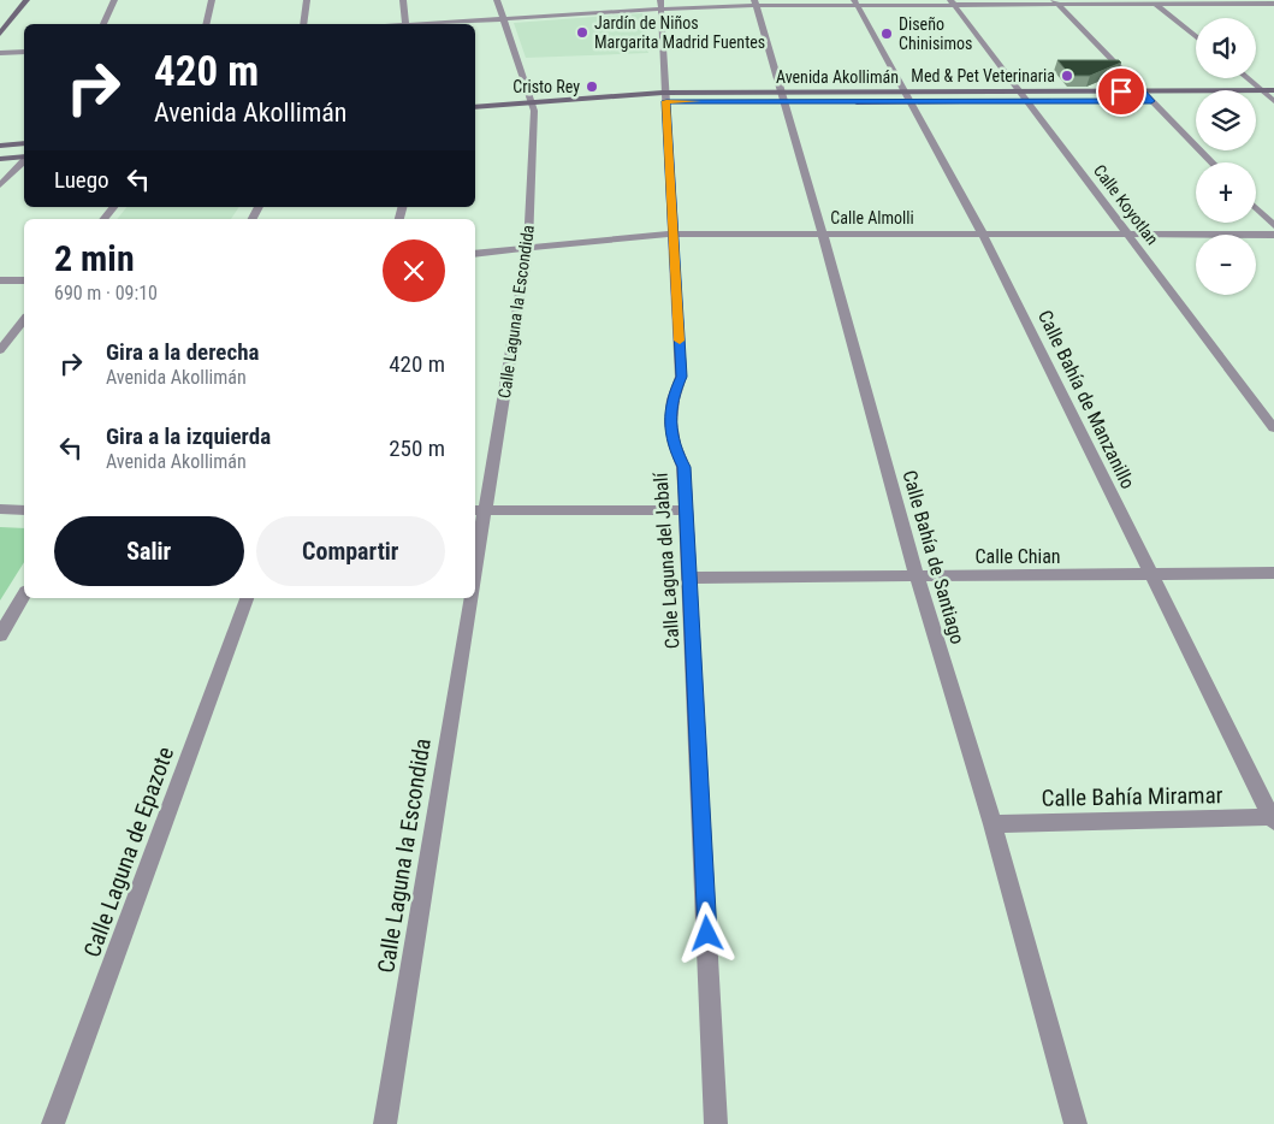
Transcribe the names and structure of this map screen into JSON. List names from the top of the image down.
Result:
{
  "streets": {
    "street": [
      "Avenida Akollimán",
      "Calle Koyotlan",
      "Calle Almolli",
      "Calle Laguna la Escondida",
      "Calle Bahía de Manzanillo",
      "Calle Chian",
      "Calle Bahía de Santiago",
      "Calle Laguna del Jabalí",
      "Calle Bahía Miramar",
      "Calle Laguna de Epazote"
    ]
  },
  "crossings": [
    ["Avenida Akollimán", "Calle Koyotlan"],
    ["Avenida Akollimán", "Calle Laguna la Escondida"],
    ["Avenida Akollimán", "Calle Bahía de Manzanillo"],
    ["Avenida Akollimán", "Calle Bahía de Santiago"],
    ["Avenida Akollimán", "Calle Laguna del Jabalí"],
    ["Calle Koyotlan", "Calle Almolli"],
    ["Calle Almolli", "Calle Laguna la Escondida"],
    ["Calle Almolli", "Calle Bahía de Manzanillo"],
    ["Calle Almolli", "Calle Bahía de Santiago"],
    ["Calle Almolli", "Calle Laguna del Jabalí"],
    ["Calle Bahía de Manzanillo", "Calle Chian"],
    ["Calle Bahía de Manzanillo", "Calle Bahía Miramar"],
    ["Calle Chian", "Calle Bahía de Santiago"],
    ["Calle Chian", "Calle Laguna del Jabalí"],
    ["Calle Bahía de Santiago", "Calle Bahía Miramar"]
  ],
  "places": [
    "Jardín de Niños Margarita Madrid Fuentes",
    "Diseño Chinisimos",
    "Med & Pet Veterinaria",
    "Cristo Rey"
  ],
  "page": {
    "map_buttons": ["+", "−"],
    "turn": ["420 m", "Avenida Akollimán"],
    "then": "Luego",
    "heading": ["2 min", "690 m · 09:10"],
    "list": [
      {
        "name": "Gira a la derecha",
        "note": "Avenida Akollimán",
        "value": "420 m"
      },
      {
        "name": "Gira a la izquierda",
        "note": "Avenida Akollimán",
        "value": "250 m"
      }
    ],
    "buttons": ["Salir", "Compartir"]
  }
}
